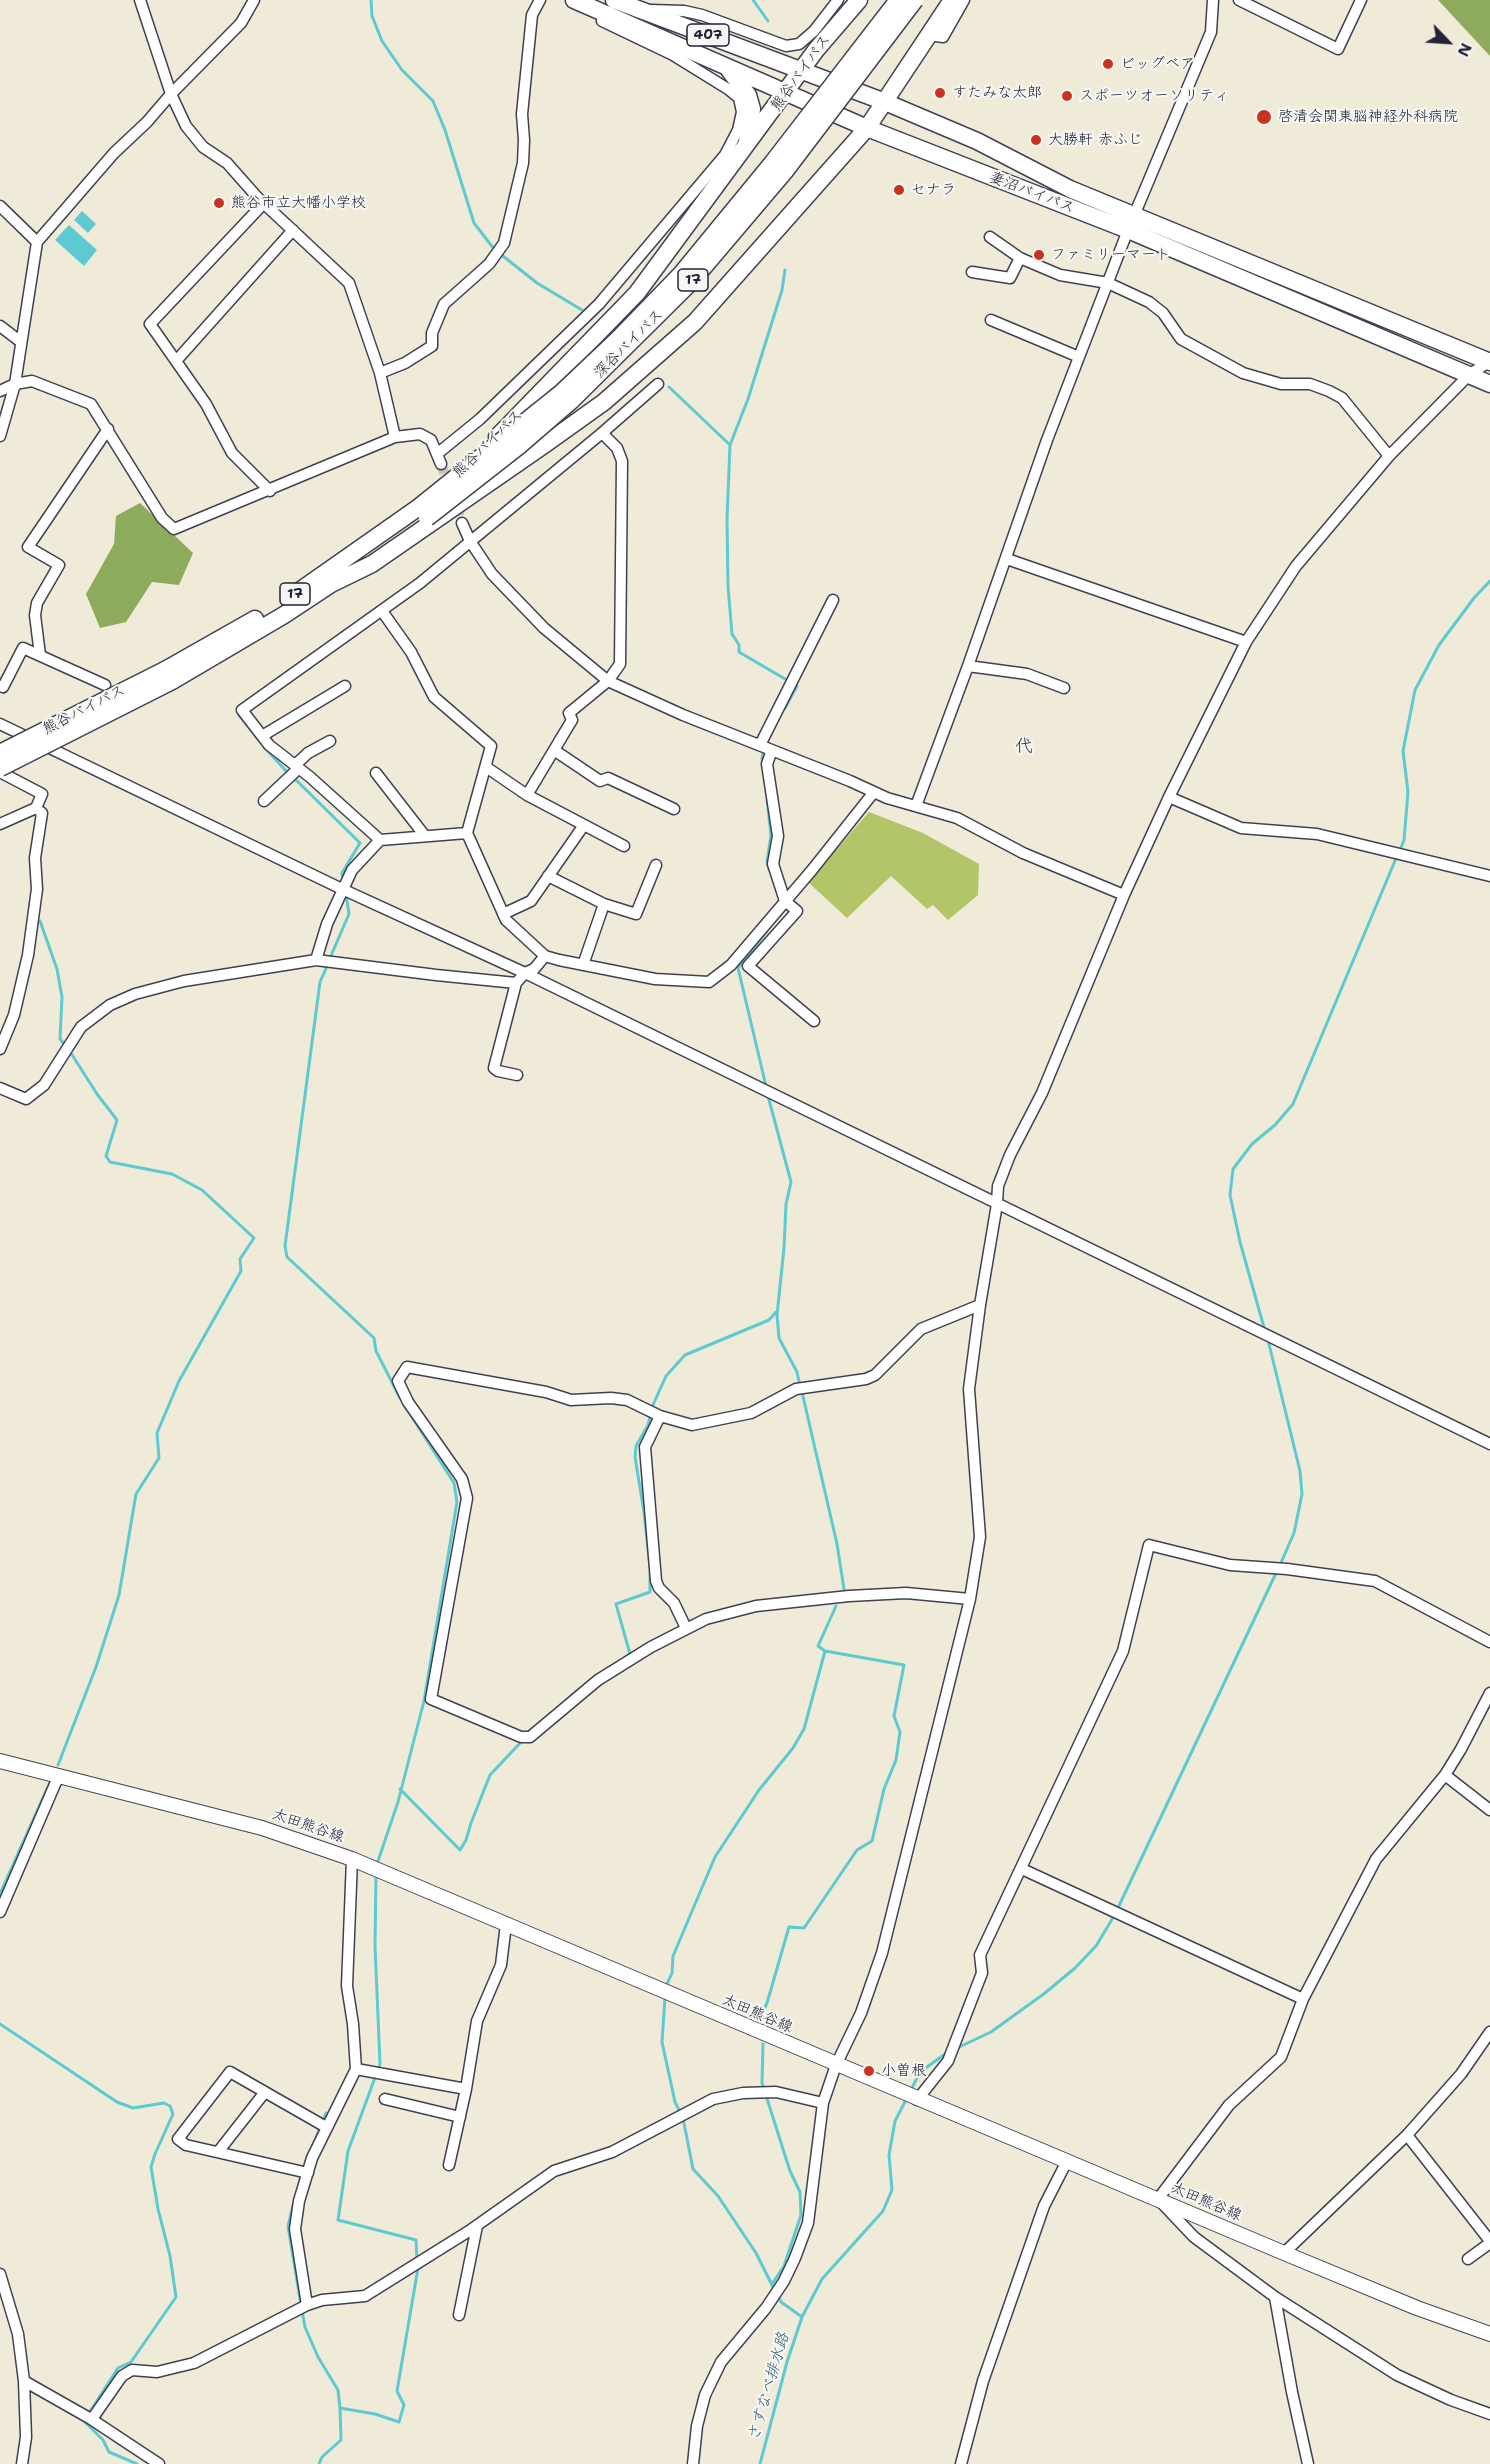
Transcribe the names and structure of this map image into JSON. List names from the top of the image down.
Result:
{
  "streets": {
    "highway": [
      "407",
      "熊谷バイパス",
      "妻沼バイパス",
      "17",
      "深谷バイパス"
    ],
    "main road": ["太田熊谷線"]
  },
  "crossings": [
    ["407", "熊谷バイパス"],
    ["407", "妻沼バイパス"],
    ["熊谷バイパス", "妻沼バイパス"],
    ["熊谷バイパス", "17"],
    ["熊谷バイパス", "深谷バイパス"],
    ["妻沼バイパス", "17"]
  ],
  "districts": ["代"],
  "water": ["さすなべ排水路"],
  "places": [
    "ビッグベア",
    "すたみな太郎",
    "スポーツオーソリティ",
    "啓清会関東脳神経外科病院",
    "大勝軒 赤ふじ",
    "セナラ",
    "熊谷市立大幡小学校",
    "ファミリーマート",
    "小曽根"
  ],
  "north": "bottom right"
}
